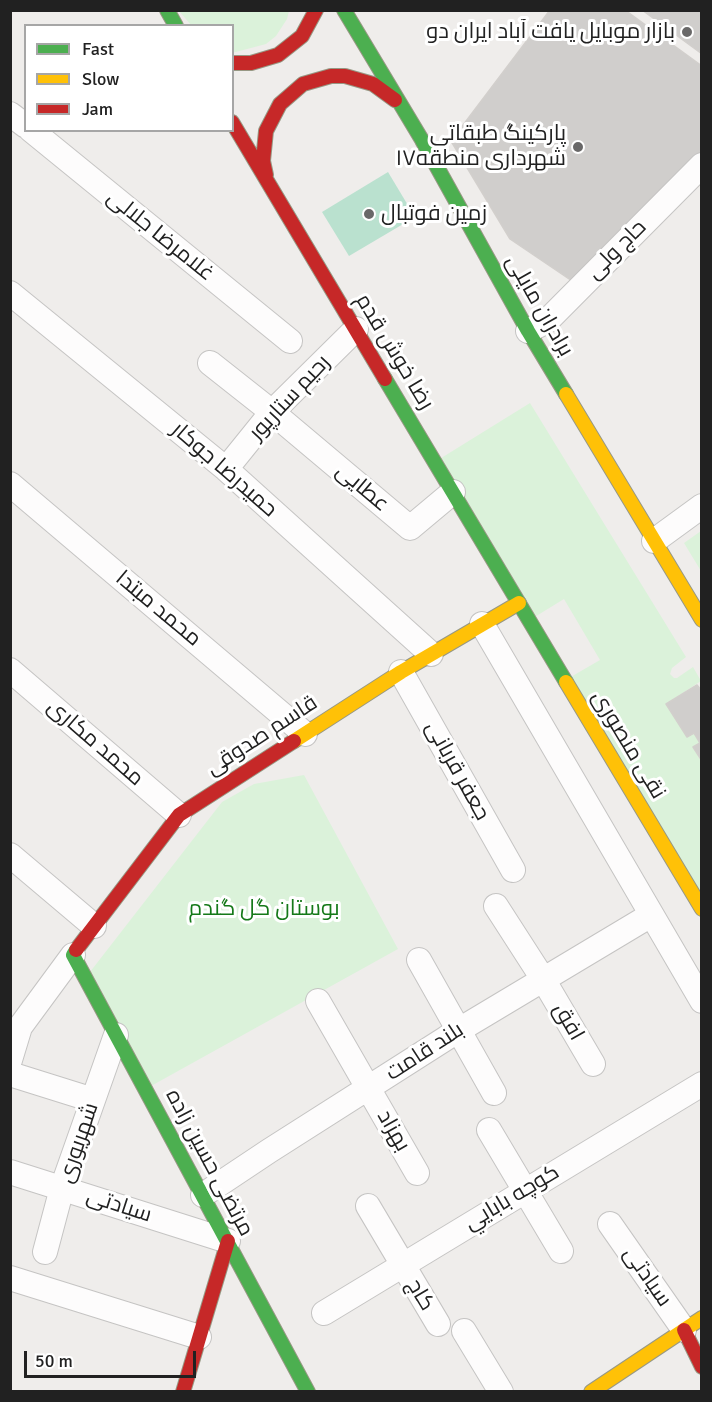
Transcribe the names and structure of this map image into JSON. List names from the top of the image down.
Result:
{
  "streets": {
    "street": [
      "غلامرضا جلالی",
      "حاج ولی",
      "برادران مایلی",
      "رضا خوش قدم",
      "رحیم ستارپور",
      "حمیدرضا جوکار",
      "عطایی",
      "محمد مبتدا",
      "قاسم صدوقی",
      "محمد مکاری",
      "نقی منصوری",
      "جعفر قربانی",
      "افق",
      "بلند قامت",
      "بهزاد",
      "شهریوری",
      "مرتضی حسین زاده",
      "كوچه بابايي",
      "سیادتی",
      "کاج"
    ]
  },
  "crossings": [
    ["حاج ولی", "برادران مایلی"],
    ["رضا خوش قدم", "رحیم ستارپور"],
    ["رضا خوش قدم", "عطایی"],
    ["رضا خوش قدم", "قاسم صدوقی"],
    ["رضا خوش قدم", "نقی منصوری"],
    ["رحیم ستارپور", "حمیدرضا جوکار"],
    ["رحیم ستارپور", "عطایی"],
    ["حمیدرضا جوکار", "قاسم صدوقی"],
    ["محمد مبتدا", "قاسم صدوقی"],
    ["قاسم صدوقی", "محمد مکاری"],
    ["قاسم صدوقی", "نقی منصوری"],
    ["قاسم صدوقی", "جعفر قربانی"],
    ["قاسم صدوقی", "مرتضی حسین زاده"],
    ["افق", "بلند قامت"],
    ["بلند قامت", "بهزاد"],
    ["بلند قامت", "مرتضی حسین زاده"],
    ["شهریوری", "مرتضی حسین زاده"],
    ["شهریوری", "سیادتی"],
    ["مرتضی حسین زاده", "سیادتی"],
    ["كوچه بابايي", "کاج"]
  ],
  "parks": ["بوستان گل گندم"],
  "places": ["بازار موبایل یافت آباد ایران دو", "پارکینگ طبقاتی شهرداری منطقه۱۷", "زمین فوتبال"],
  "legend": ["Fast", "Slow", "Jam"],
  "scale_bar": "50 m"
}
